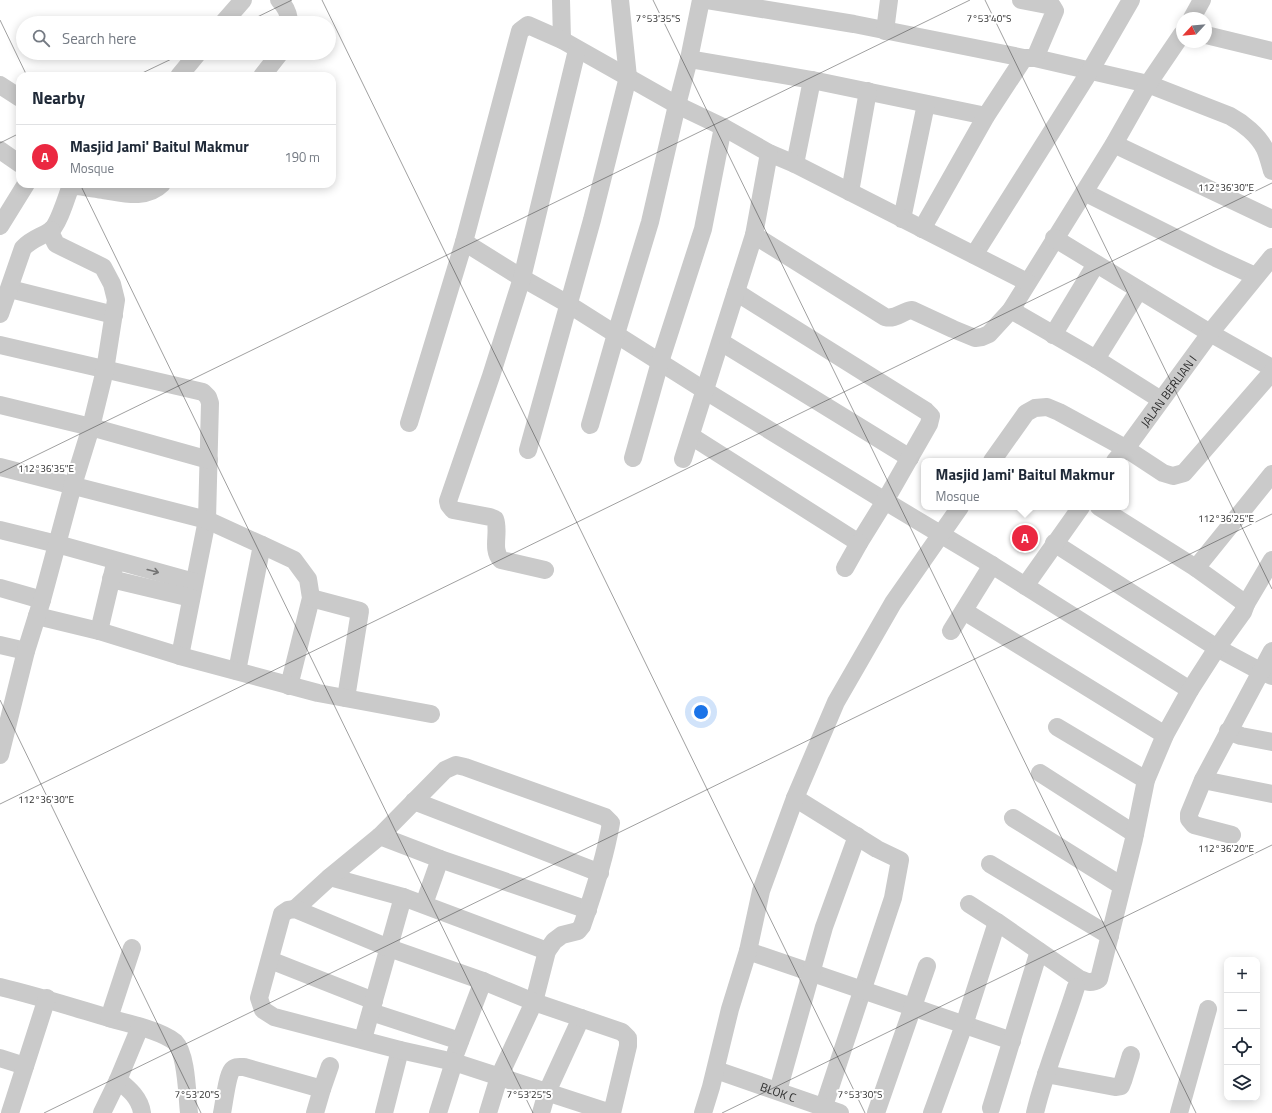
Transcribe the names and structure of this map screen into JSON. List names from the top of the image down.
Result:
{
  "streets": {
    "street": ["JALAN BERLIAN I", "BLOK C"]
  },
  "north": "bottom left",
  "page": {
    "search": "Search here",
    "heading": "Nearby",
    "list": [
      {
        "mark": "A",
        "name": "Masjid Jami' Baitul Makmur",
        "note": "Mosque",
        "value": "190 m"
      }
    ],
    "popup": ["Masjid Jami' Baitul Makmur", "Mosque"],
    "pins": "A",
    "map_buttons": ["+", "−"]
  },
  "coordinates": [
    "7°53'35\"S",
    "7°53'40\"S",
    "112°36'30\"E",
    "112°36'35\"E",
    "112°36'25\"E",
    "112°36'20\"E",
    "7°53'20\"S",
    "7°53'25\"S",
    "7°53'30\"S"
  ]
}
